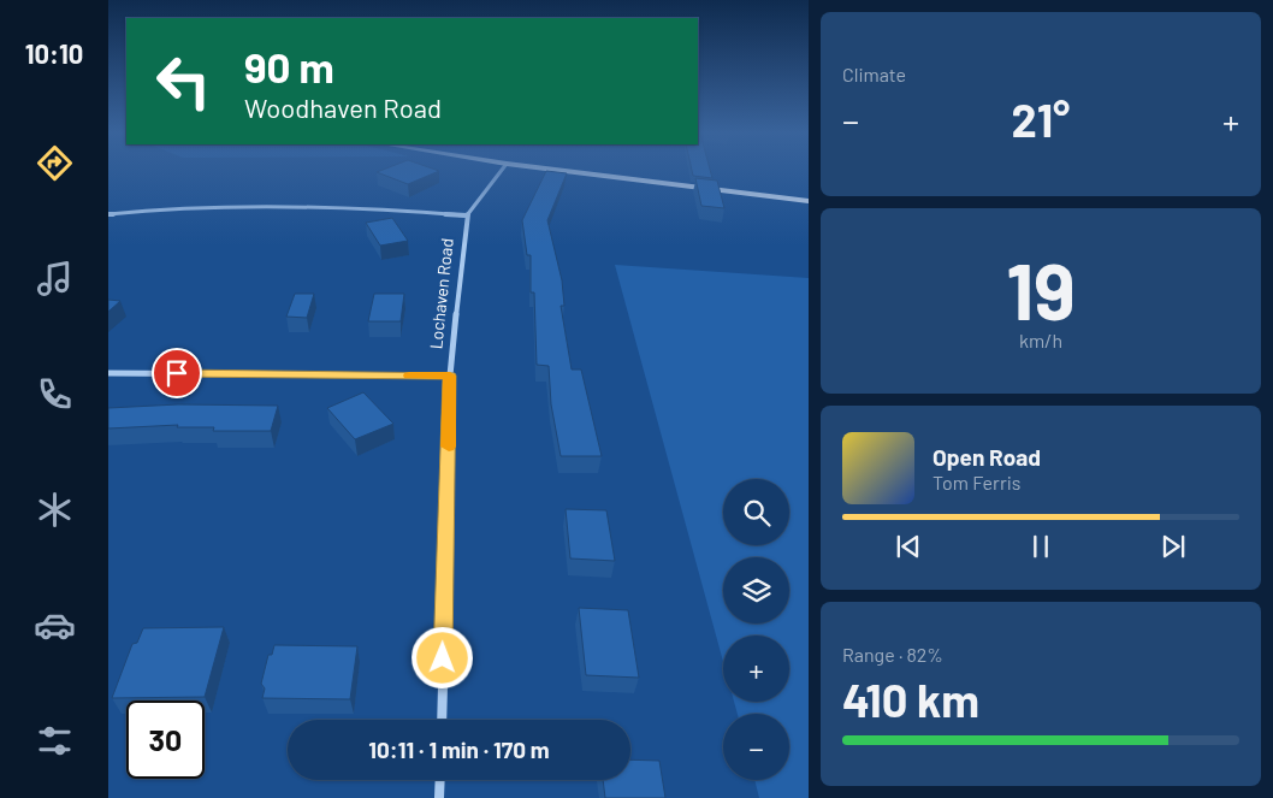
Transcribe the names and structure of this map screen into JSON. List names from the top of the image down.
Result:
{
  "streets": {
    "street": ["Lochaven Road"]
  },
  "page": {
    "tabs": "10:10",
    "tile": [
      "Climate",
      ["19", "km/h"],
      ["Range · 82%", "410 km"]
    ],
    "turn": ["90 m", "Woodhaven Road"],
    "heat": ["−", "21°", "+"],
    "song": ["Open Road", "Tom Ferris"],
    "map_buttons": ["+", "−"],
    "limit": "30",
    "trip": "10:11 · 1 min · 170 m"
  }
}
